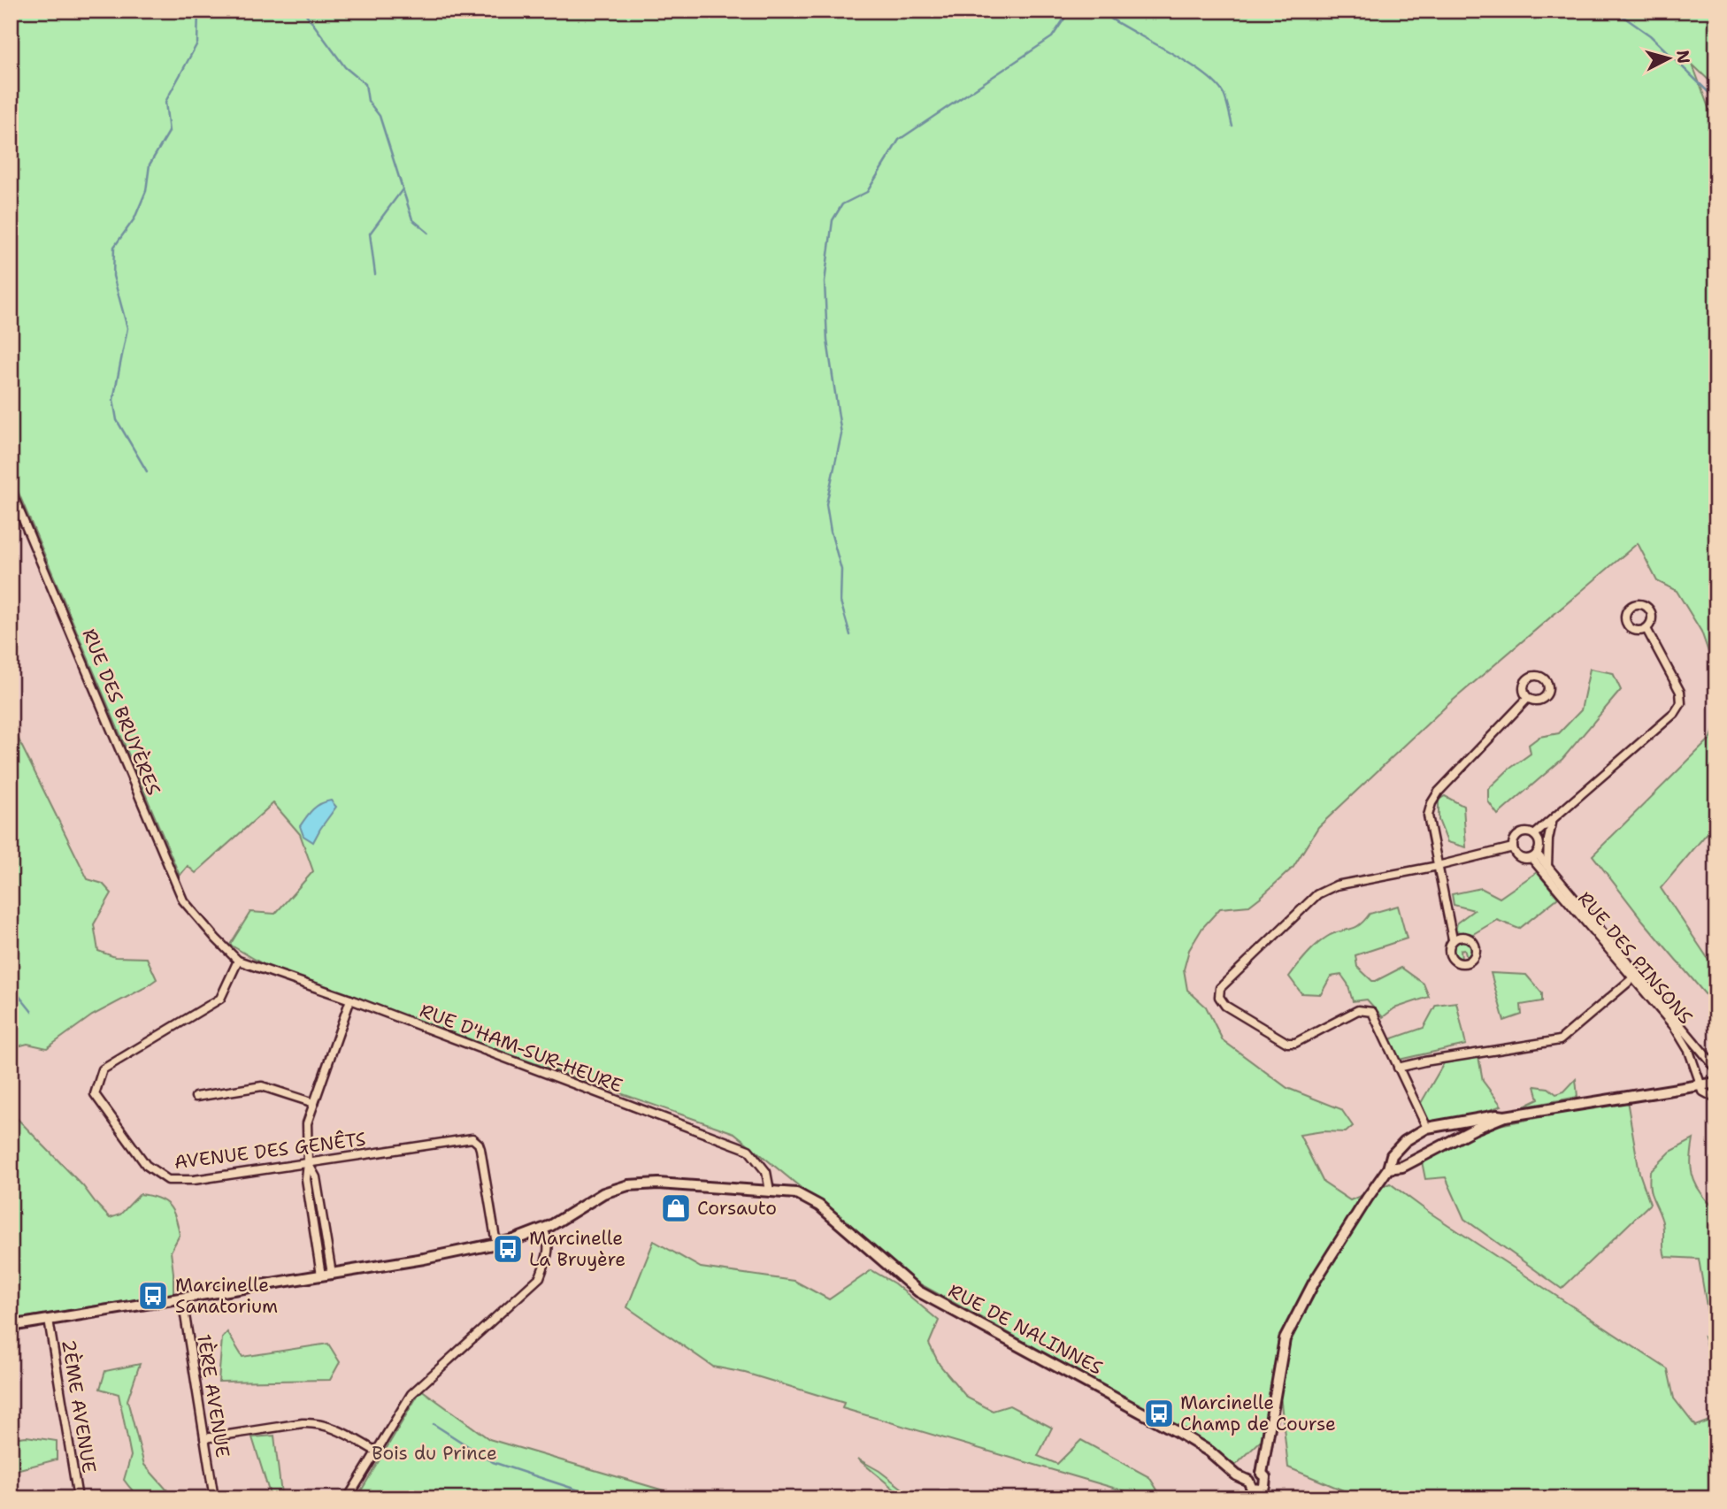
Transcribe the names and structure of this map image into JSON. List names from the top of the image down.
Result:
{
  "streets": {
    "street": [
      "RUE DES BRUYÈRES",
      "RUE DES PINSONS",
      "RUE D'HAM-SUR-HEURE",
      "AVENUE DES GENÊTS",
      "RUE DE NALINNES",
      "1ÈRE AVENUE",
      "2ÈME AVENUE"
    ]
  },
  "crossings": [
    ["RUE DES BRUYÈRES", "RUE D'HAM-SUR-HEURE"],
    ["RUE DES BRUYÈRES", "AVENUE DES GENÊTS"],
    ["RUE D'HAM-SUR-HEURE", "AVENUE DES GENÊTS"],
    ["RUE D'HAM-SUR-HEURE", "RUE DE NALINNES"]
  ],
  "parks": ["Bois du Prince"],
  "places": {
    "shop": ["Corsauto"],
    "bus stop": ["Marcinelle La Bruyère", "Marcinelle Sanatorium", "Marcinelle Champ de Course"]
  },
  "north": "right"
}
